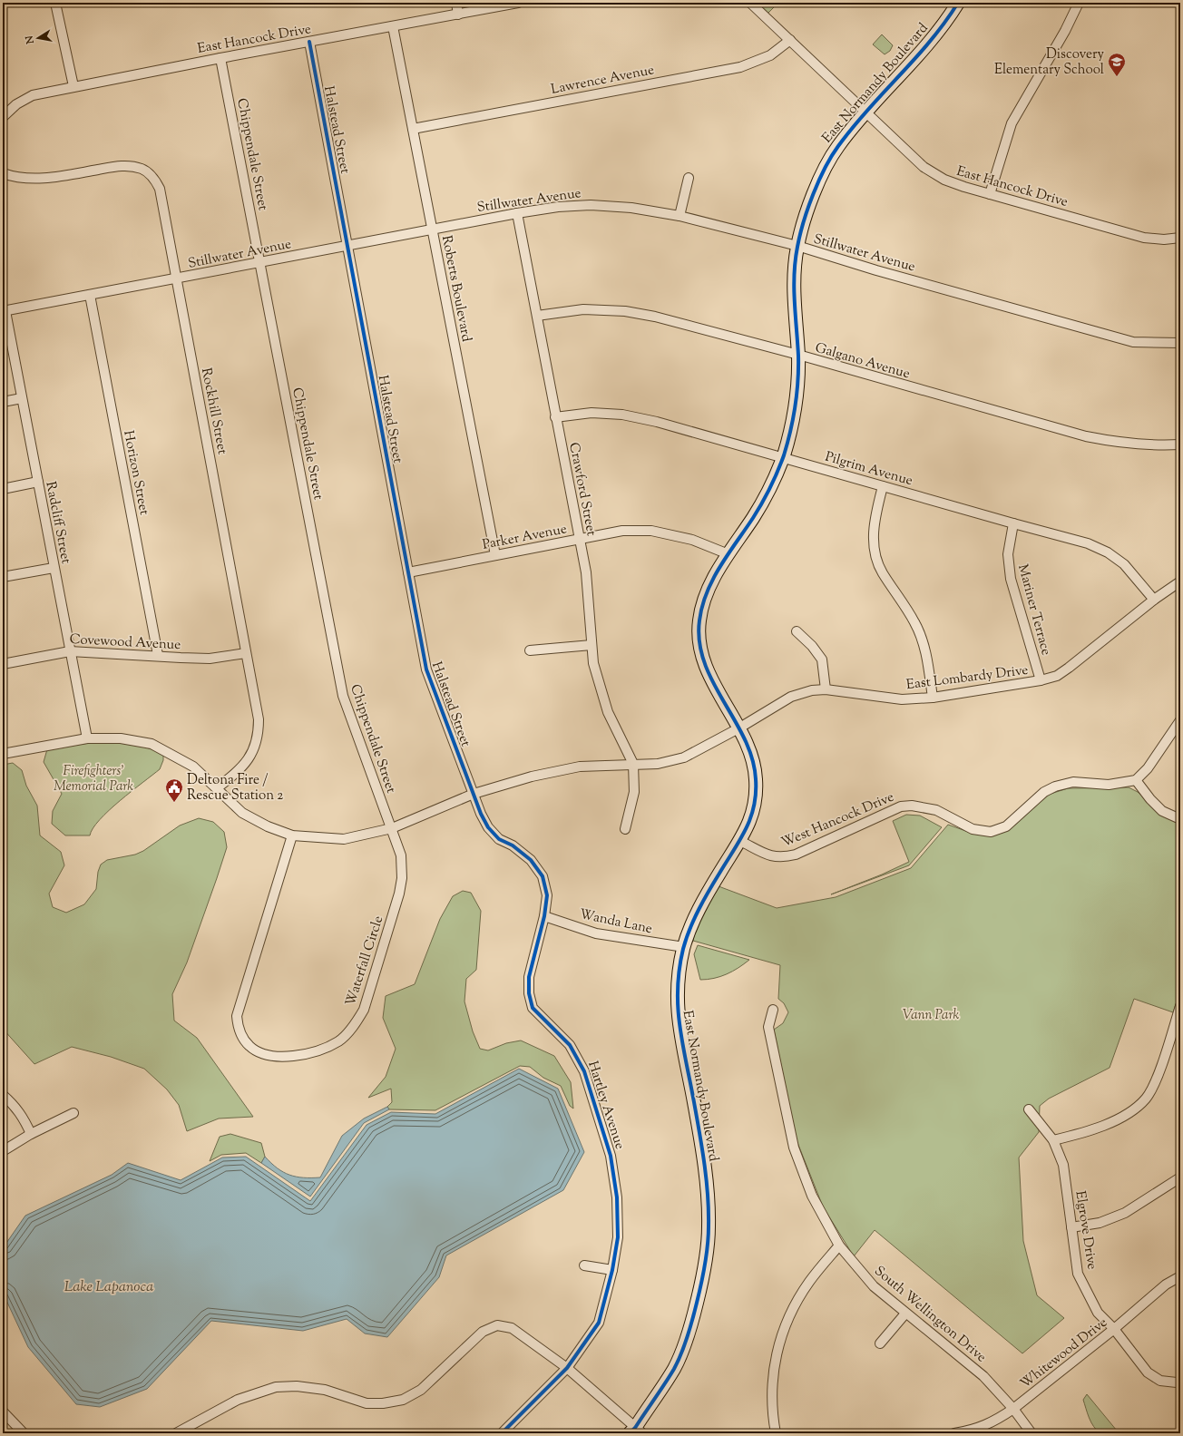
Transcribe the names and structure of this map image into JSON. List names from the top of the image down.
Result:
{
  "streets": {
    "street": [
      "East Hancock Drive",
      "Lawrence Avenue",
      "East Normandy Boulevard",
      "Halstead Street",
      "Chippendale Street",
      "Stillwater Avenue",
      "Roberts Boulevard",
      "Galgano Avenue",
      "Rockhill Street",
      "Pilgrim Avenue",
      "Horizon Street",
      "Crawford Street",
      "Radcliff Street",
      "Parker Avenue",
      "Mariner Terrace",
      "Covewood Avenue",
      "East Lombardy Drive",
      "West Hancock Drive",
      "Wanda Lane",
      "Waterfall Circle",
      "Hartley Avenue",
      "Elgrove Drive",
      "South Wellington Drive",
      "Whitewood Drive"
    ]
  },
  "crossings": [
    ["East Hancock Drive", "Lawrence Avenue"],
    ["East Hancock Drive", "East Normandy Boulevard"],
    ["East Hancock Drive", "Halstead Street"],
    ["East Hancock Drive", "Chippendale Street"],
    ["East Hancock Drive", "Roberts Boulevard"],
    ["Lawrence Avenue", "Roberts Boulevard"],
    ["East Normandy Boulevard", "Stillwater Avenue"],
    ["East Normandy Boulevard", "Galgano Avenue"],
    ["East Normandy Boulevard", "Pilgrim Avenue"],
    ["East Normandy Boulevard", "Parker Avenue"],
    ["East Normandy Boulevard", "East Lombardy Drive"],
    ["East Normandy Boulevard", "West Hancock Drive"],
    ["East Normandy Boulevard", "Wanda Lane"],
    ["Halstead Street", "Stillwater Avenue"],
    ["Halstead Street", "Parker Avenue"],
    ["Halstead Street", "East Lombardy Drive"],
    ["Halstead Street", "Hartley Avenue"],
    ["Chippendale Street", "Stillwater Avenue"],
    ["Chippendale Street", "East Lombardy Drive"],
    ["Chippendale Street", "Waterfall Circle"],
    ["Stillwater Avenue", "Roberts Boulevard"],
    ["Stillwater Avenue", "Rockhill Street"],
    ["Stillwater Avenue", "Horizon Street"],
    ["Stillwater Avenue", "Crawford Street"],
    ["Stillwater Avenue", "Radcliff Street"],
    ["Roberts Boulevard", "Parker Avenue"],
    ["Galgano Avenue", "Crawford Street"],
    ["Rockhill Street", "Covewood Avenue"],
    ["Rockhill Street", "East Lombardy Drive"],
    ["Pilgrim Avenue", "Crawford Street"],
    ["Pilgrim Avenue", "Mariner Terrace"],
    ["Pilgrim Avenue", "East Lombardy Drive"],
    ["Horizon Street", "Covewood Avenue"],
    ["Crawford Street", "Parker Avenue"],
    ["Crawford Street", "East Lombardy Drive"],
    ["Radcliff Street", "Covewood Avenue"],
    ["Radcliff Street", "East Lombardy Drive"],
    ["Mariner Terrace", "East Lombardy Drive"],
    ["East Lombardy Drive", "Waterfall Circle"],
    ["East Lombardy Drive", "Hartley Avenue"],
    ["Wanda Lane", "Hartley Avenue"],
    ["Elgrove Drive", "Whitewood Drive"],
    ["South Wellington Drive", "Whitewood Drive"]
  ],
  "water": ["Lake Lapanoca"],
  "parks": ["Firefighters' Memorial Park", "Vann Park"],
  "places": {
    "school or university": ["Discovery Elementary School"],
    "public building": ["Deltona Fire / Rescue Station 2"]
  },
  "north": "left"
}
